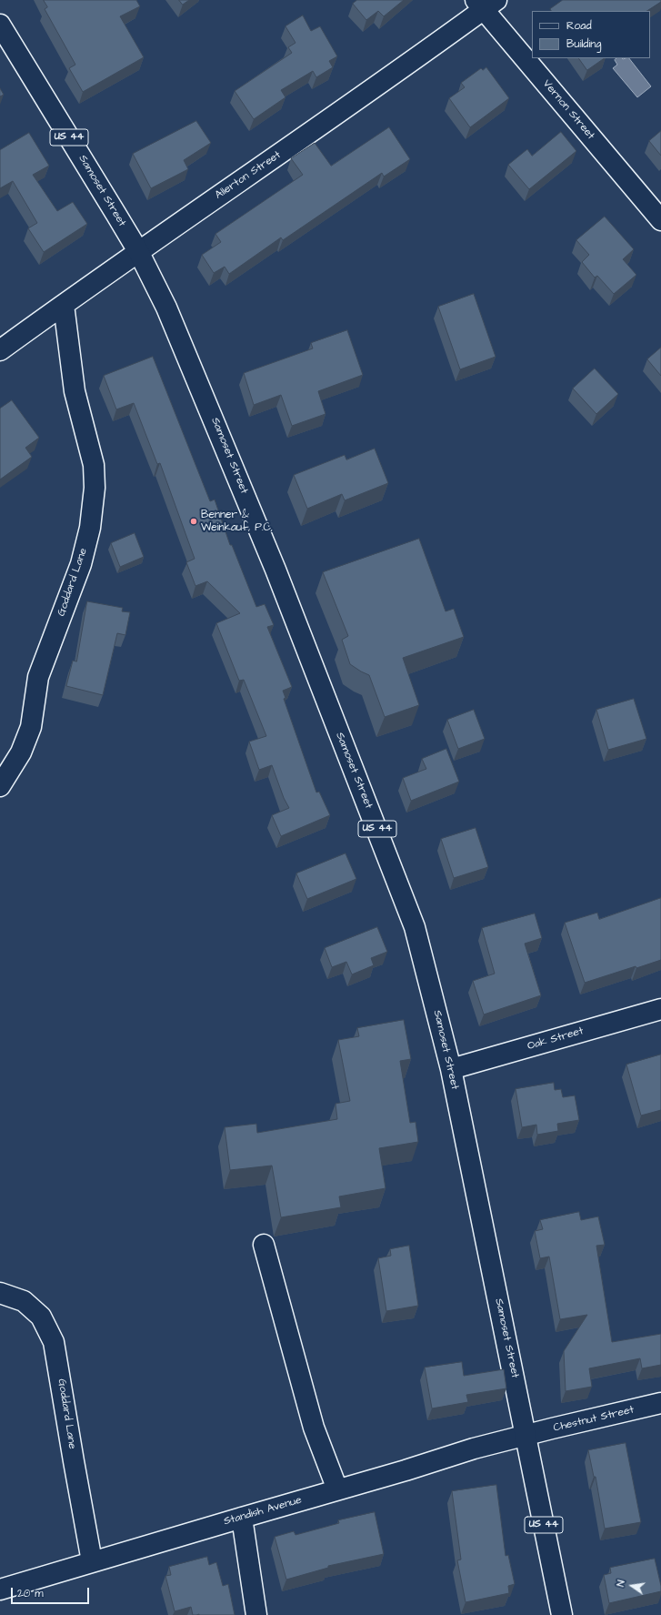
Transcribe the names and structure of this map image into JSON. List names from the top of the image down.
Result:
{
  "streets": {
    "street": [
      "Vernon Street",
      "US 44",
      "Allerton Street",
      "Samoset Street",
      "Goddard Lane",
      "Oak Street",
      "Chestnut Street",
      "Standish Avenue"
    ]
  },
  "crossings": [
    ["Vernon Street", "Allerton Street"],
    ["Allerton Street", "Samoset Street"],
    ["Allerton Street", "Goddard Lane"],
    ["Samoset Street", "Oak Street"],
    ["Samoset Street", "Chestnut Street"],
    ["Samoset Street", "Standish Avenue"],
    ["Goddard Lane", "Standish Avenue"],
    ["Chestnut Street", "Standish Avenue"]
  ],
  "places": ["Benner & Weinkauf, P.C."],
  "legend": ["Road", "Building"],
  "scale_bar": "20 m",
  "north": "left"
}
